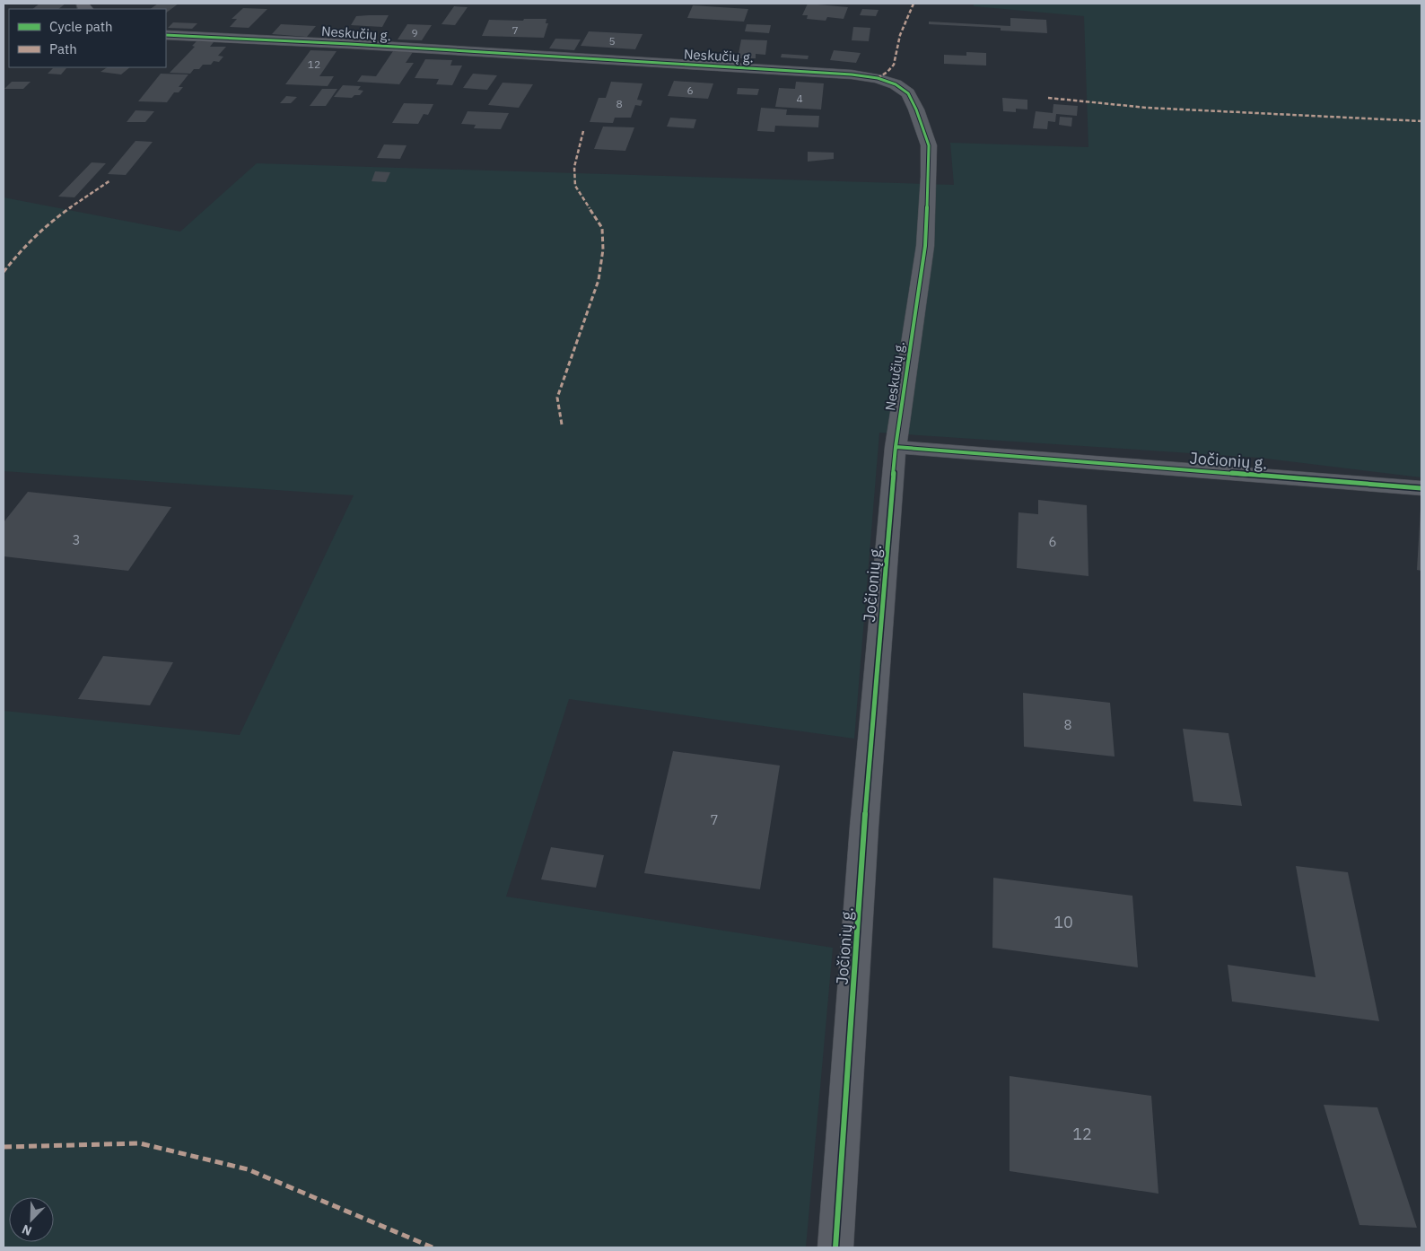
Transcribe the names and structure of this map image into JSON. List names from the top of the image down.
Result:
{
  "streets": {
    "street": ["Neskučių g.", "Jočionių g."]
  },
  "crossings": [
    ["Neskučių g.", "Jočionių g."]
  ],
  "house_numbers": [
    "7",
    "9",
    "5",
    "12",
    "6",
    "4",
    "8",
    "3",
    "6",
    "8",
    "7",
    "10",
    "12"
  ],
  "legend": ["Cycle path", "Path"],
  "north": "bottom left"
}
